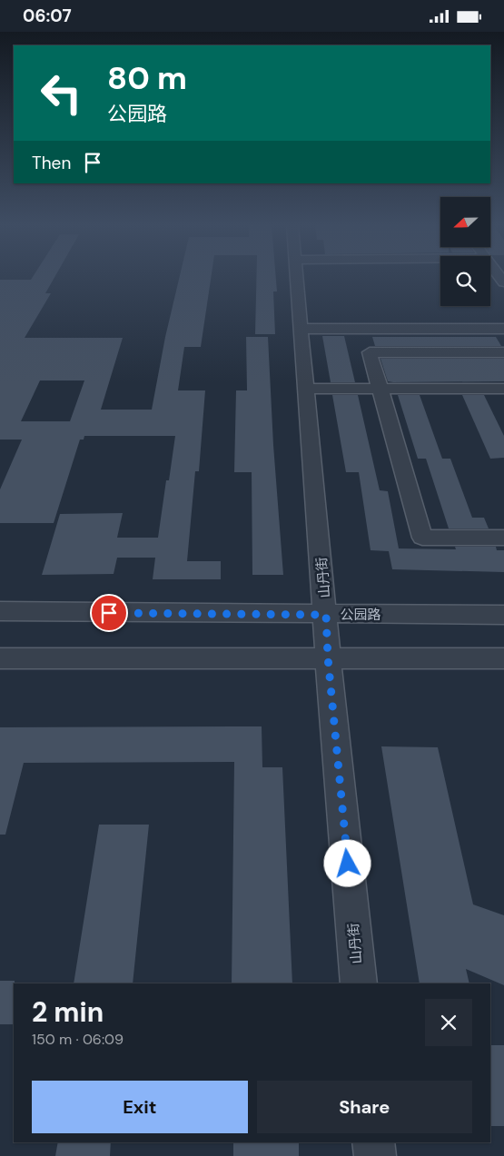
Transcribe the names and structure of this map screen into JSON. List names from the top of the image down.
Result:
{
  "streets": {
    "street": ["山丹街", "公园路"]
  },
  "crossings": [
    ["山丹街", "公园路"]
  ],
  "north": "left",
  "page": {
    "status": "06:07",
    "turn": ["80 m", "公园路"],
    "then": "Then",
    "heading": ["2 min", "150 m · 06:09"],
    "buttons": ["Exit", "Share"]
  }
}
